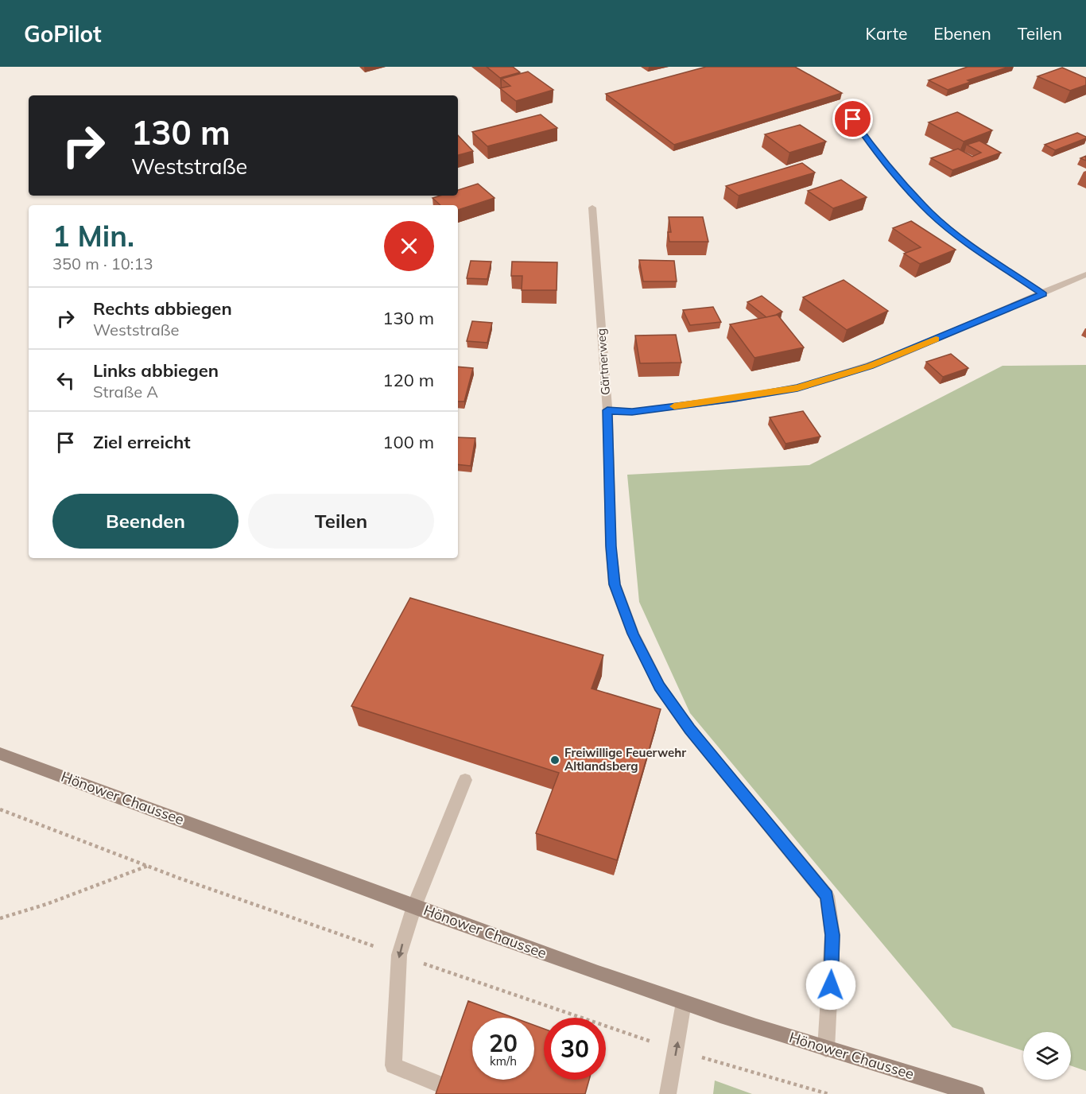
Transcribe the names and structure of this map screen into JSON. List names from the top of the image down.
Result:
{
  "streets": {
    "street": ["Gärtnerweg", "Hönower Chaussee"]
  },
  "crossings": [
    ["Gärtnerweg", "Hönower Chaussee"]
  ],
  "places": ["Freiwillige Feuerwehr Altlandsberg"],
  "page": {
    "header": "GoPilot",
    "nav": ["Karte", "Ebenen", "Teilen"],
    "turn": ["130 m", "Weststraße"],
    "heading": ["1 Min.", "350 m · 10:13"],
    "list": [
      {
        "name": "Rechts abbiegen",
        "note": "Weststraße",
        "value": "130 m"
      },
      {
        "name": "Links abbiegen",
        "note": "Straße A",
        "value": "120 m"
      },
      {
        "name": "Ziel erreicht",
        "value": "100 m"
      }
    ],
    "buttons": ["Beenden", "Teilen"],
    "speed": "20 km/h",
    "limit": "30"
  }
}
